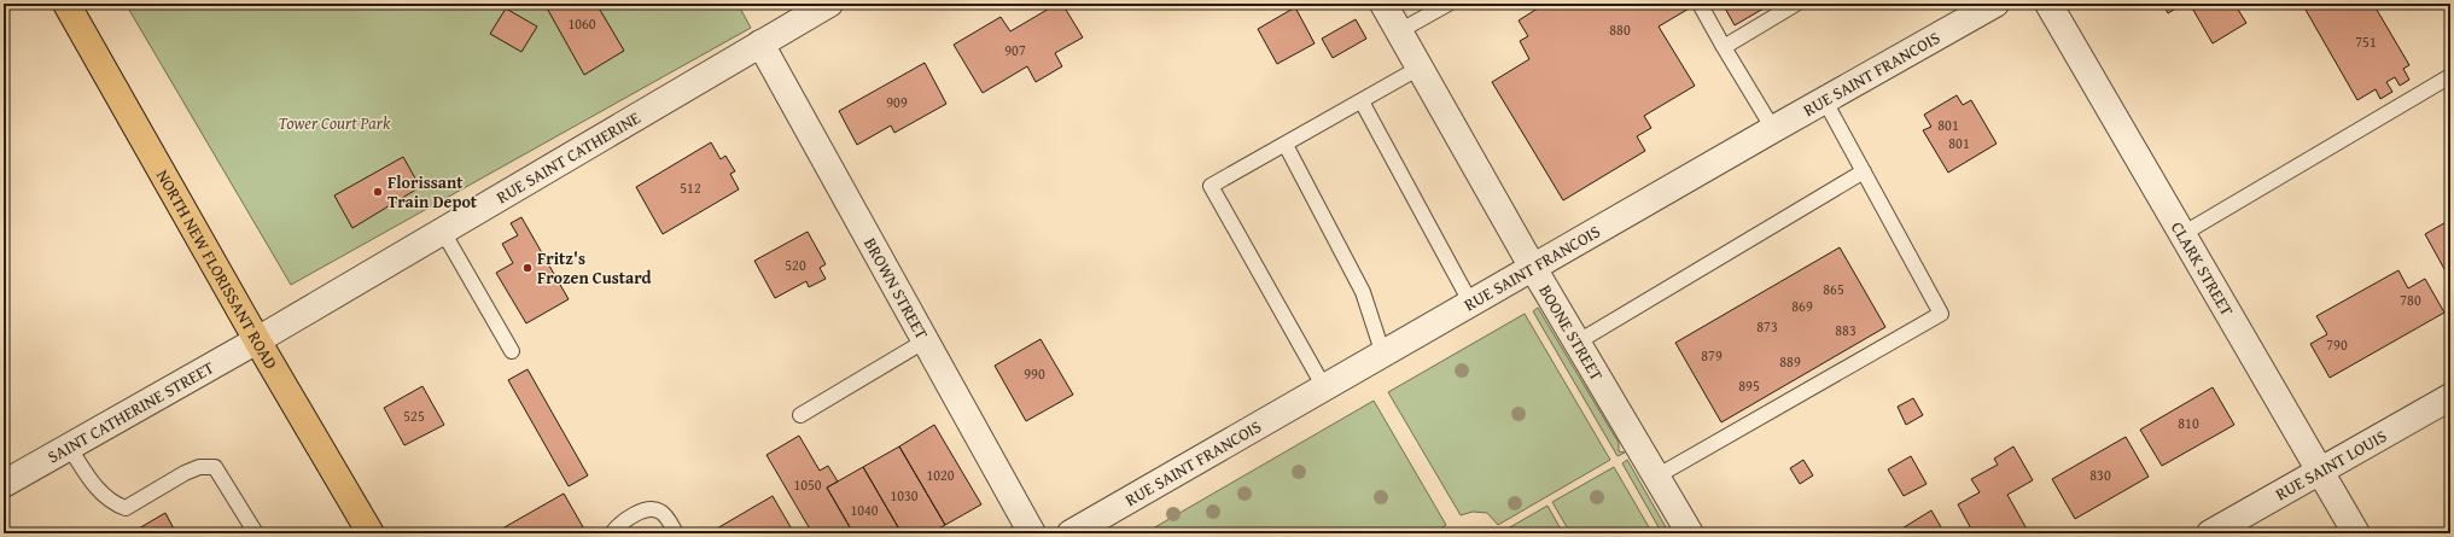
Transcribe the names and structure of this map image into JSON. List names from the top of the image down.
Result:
{
  "streets": {
    "main road": ["NORTH NEW FLORISSANT ROAD"],
    "street": [
      "RUE SAINT FRANCOIS",
      "RUE SAINT CATHERINE",
      "CLARK STREET",
      "BROWN STREET",
      "BOONE STREET",
      "SAINT CATHERINE STREET",
      "RUE SAINT LOUIS"
    ]
  },
  "crossings": [
    ["RUE SAINT FRANCOIS", "BOONE STREET"],
    ["RUE SAINT CATHERINE", "NORTH NEW FLORISSANT ROAD"],
    ["RUE SAINT CATHERINE", "BROWN STREET"],
    ["RUE SAINT CATHERINE", "SAINT CATHERINE STREET"],
    ["NORTH NEW FLORISSANT ROAD", "SAINT CATHERINE STREET"],
    ["CLARK STREET", "RUE SAINT LOUIS"]
  ],
  "parks": ["Tower Court Park"],
  "places": ["Florissant Train Depot", "Fritz's Frozen Custard"],
  "house_numbers": [
    "1060",
    "880",
    "751",
    "907",
    "909",
    "801",
    "801",
    "512",
    "520",
    "865",
    "780",
    "869",
    "873",
    "883",
    "790",
    "879",
    "889",
    "990",
    "895",
    "525",
    "810",
    "1020",
    "830",
    "1050",
    "1030",
    "1040"
  ]
}
